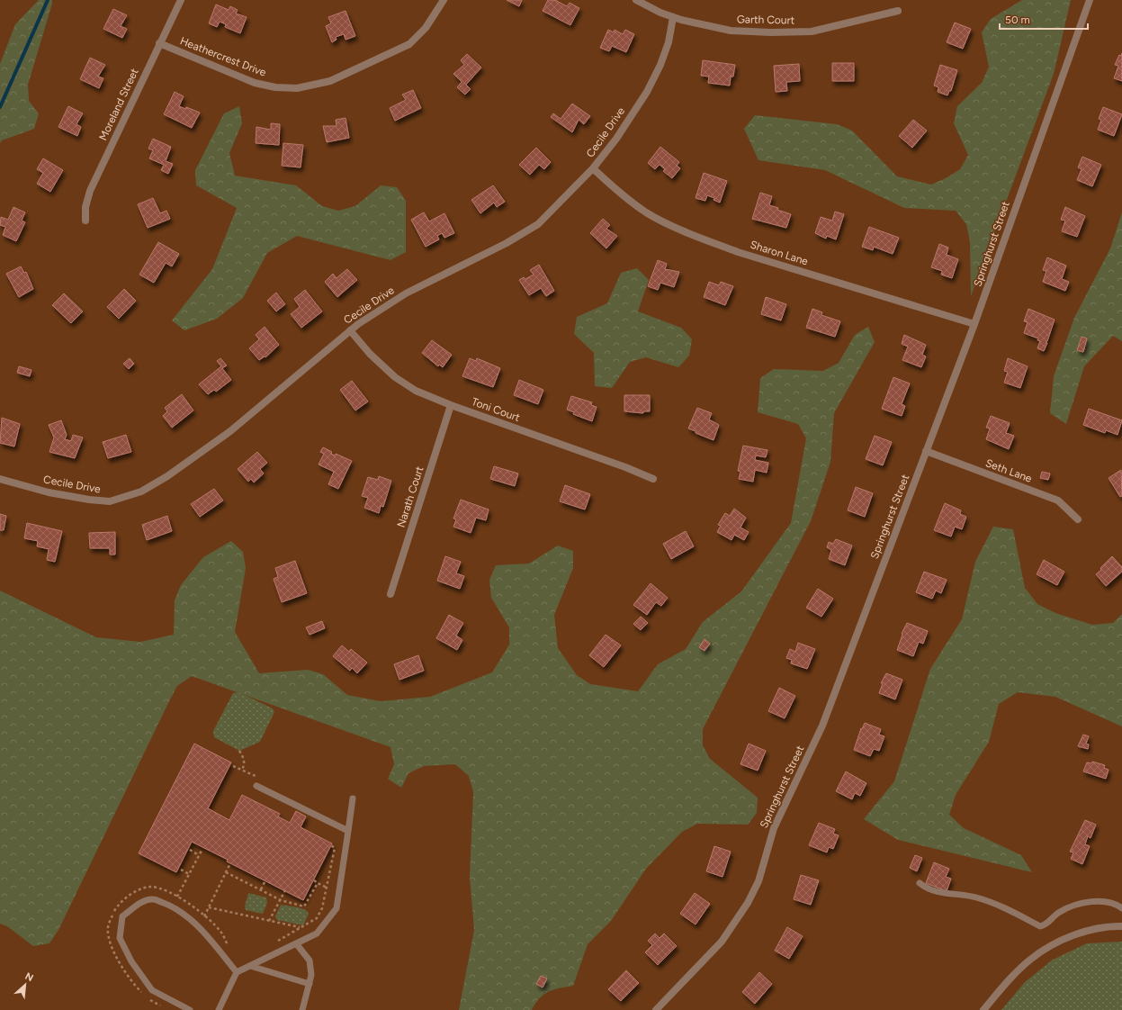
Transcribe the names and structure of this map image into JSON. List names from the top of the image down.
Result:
{
  "streets": {
    "street": [
      "Garth Court",
      "Heathercrest Drive",
      "Moreland Street",
      "Cecile Drive",
      "Springhurst Street",
      "Sharon Lane",
      "Toni Court",
      "Seth Lane",
      "Narath Court"
    ]
  },
  "crossings": [
    ["Garth Court", "Cecile Drive"],
    ["Heathercrest Drive", "Moreland Street"],
    ["Cecile Drive", "Sharon Lane"],
    ["Cecile Drive", "Toni Court"],
    ["Springhurst Street", "Sharon Lane"],
    ["Springhurst Street", "Seth Lane"],
    ["Toni Court", "Narath Court"]
  ],
  "scale_bar": "50 m",
  "north": "top right"
}
